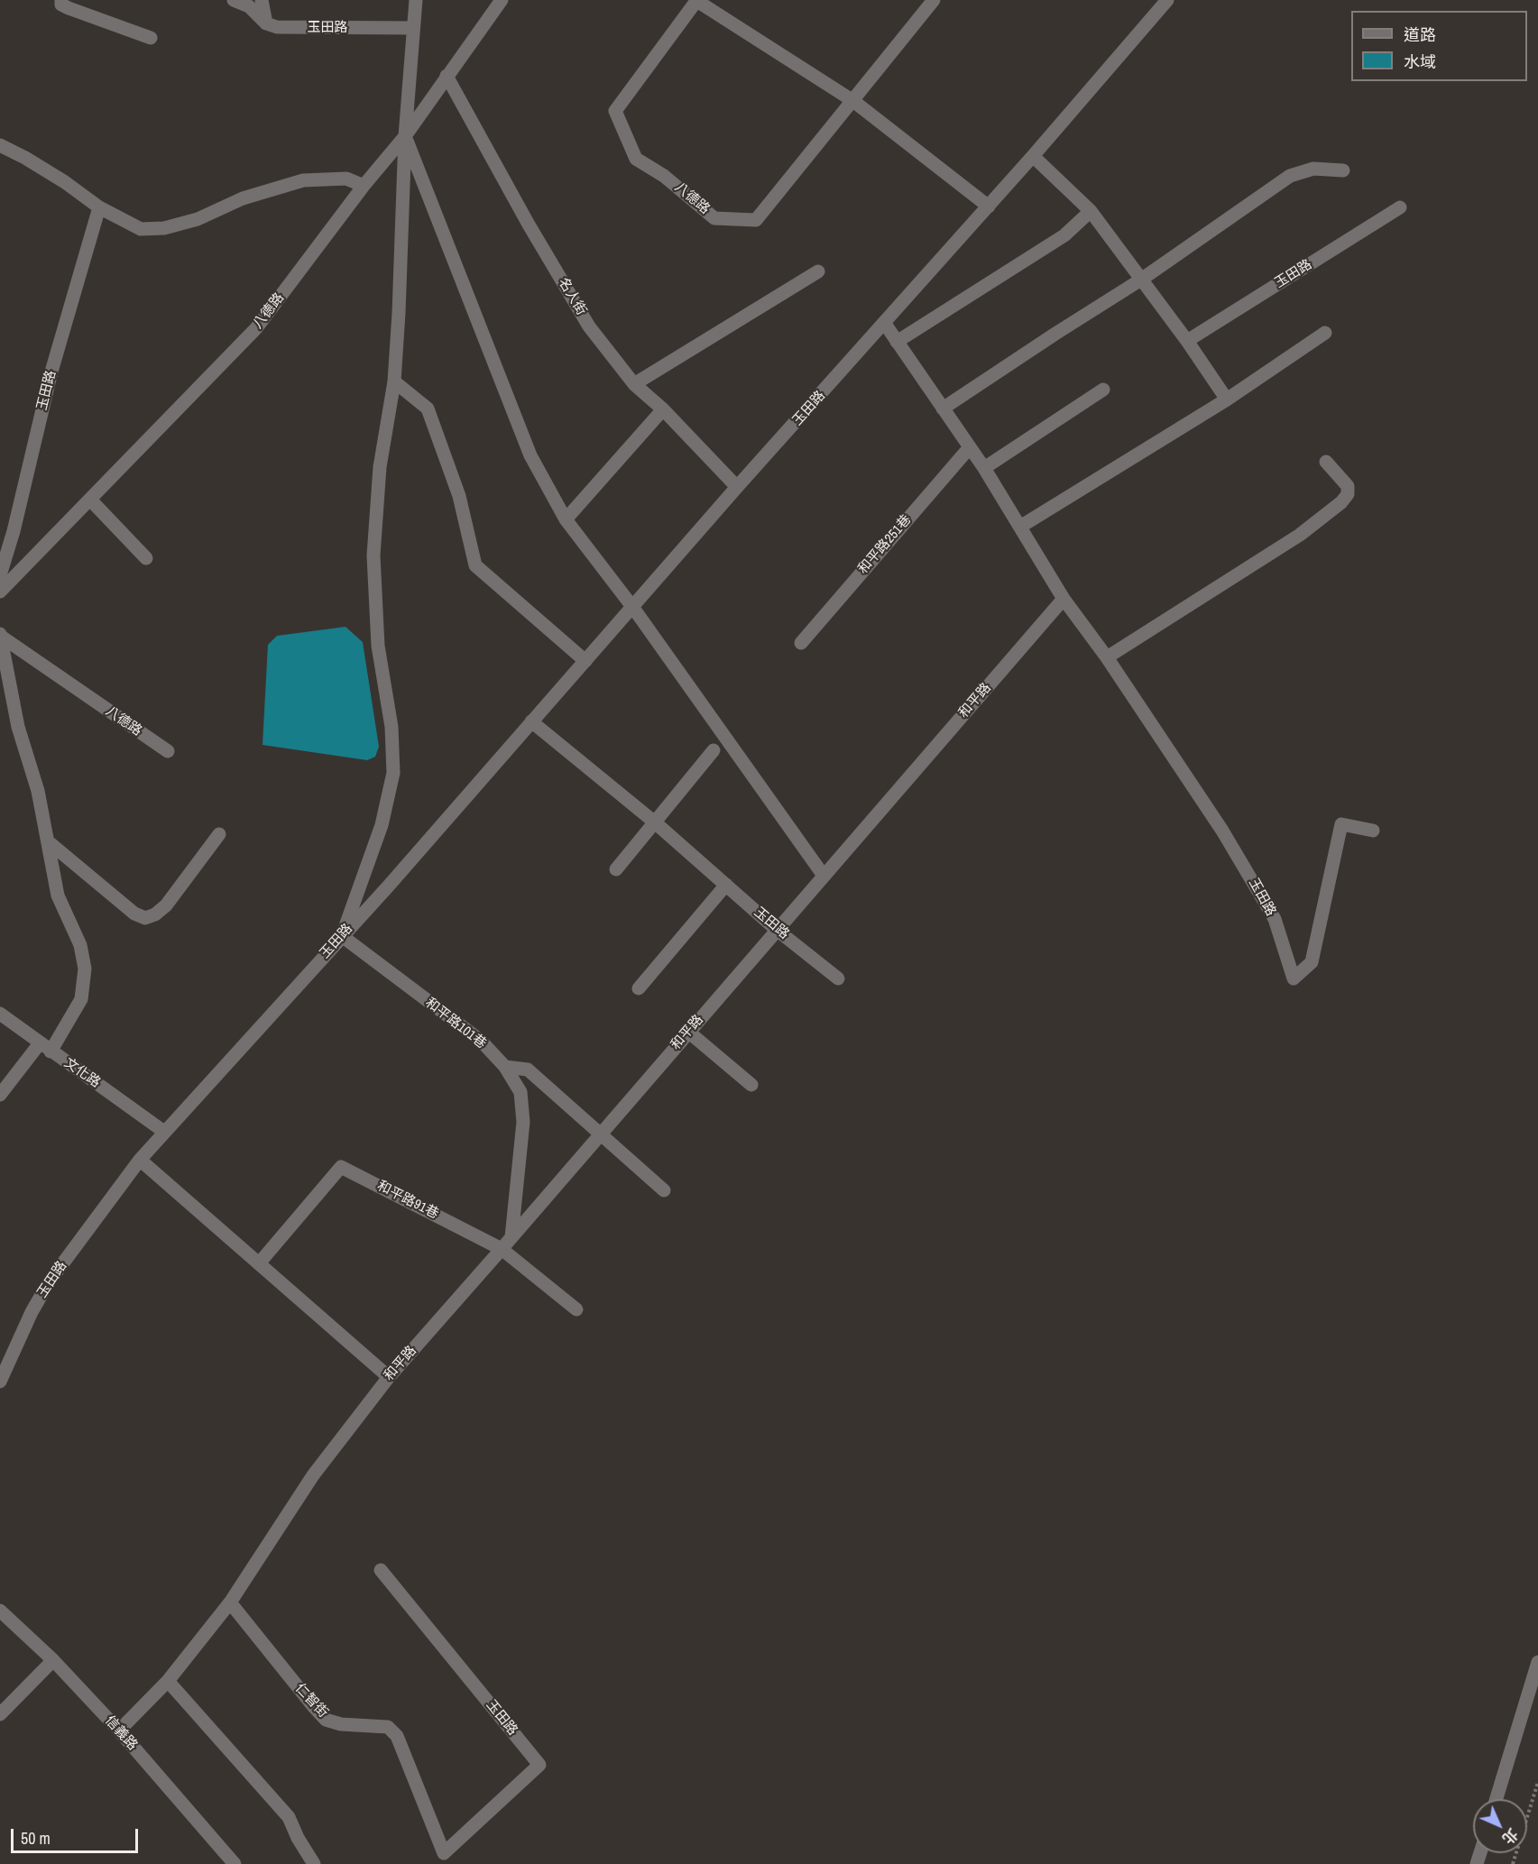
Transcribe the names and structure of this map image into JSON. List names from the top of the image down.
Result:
{
  "streets": {
    "street": [
      "玉田路",
      "八德路",
      "名人街",
      "和平路251巷",
      "和平路",
      "和平路101巷",
      "文化路",
      "和平路91巷",
      "仁智街",
      "信義路"
    ]
  },
  "crossings": [
    ["玉田路", "八德路"],
    ["玉田路", "名人街"],
    ["玉田路", "和平路"],
    ["玉田路", "和平路101巷"],
    ["玉田路", "文化路"],
    ["玉田路", "仁智街"],
    ["八德路", "名人街"],
    ["和平路", "和平路101巷"],
    ["和平路", "和平路91巷"],
    ["和平路", "仁智街"],
    ["和平路", "信義路"]
  ],
  "legend": ["道路", "水域"],
  "scale_bar": "50 m",
  "north": "bottom right"
}
